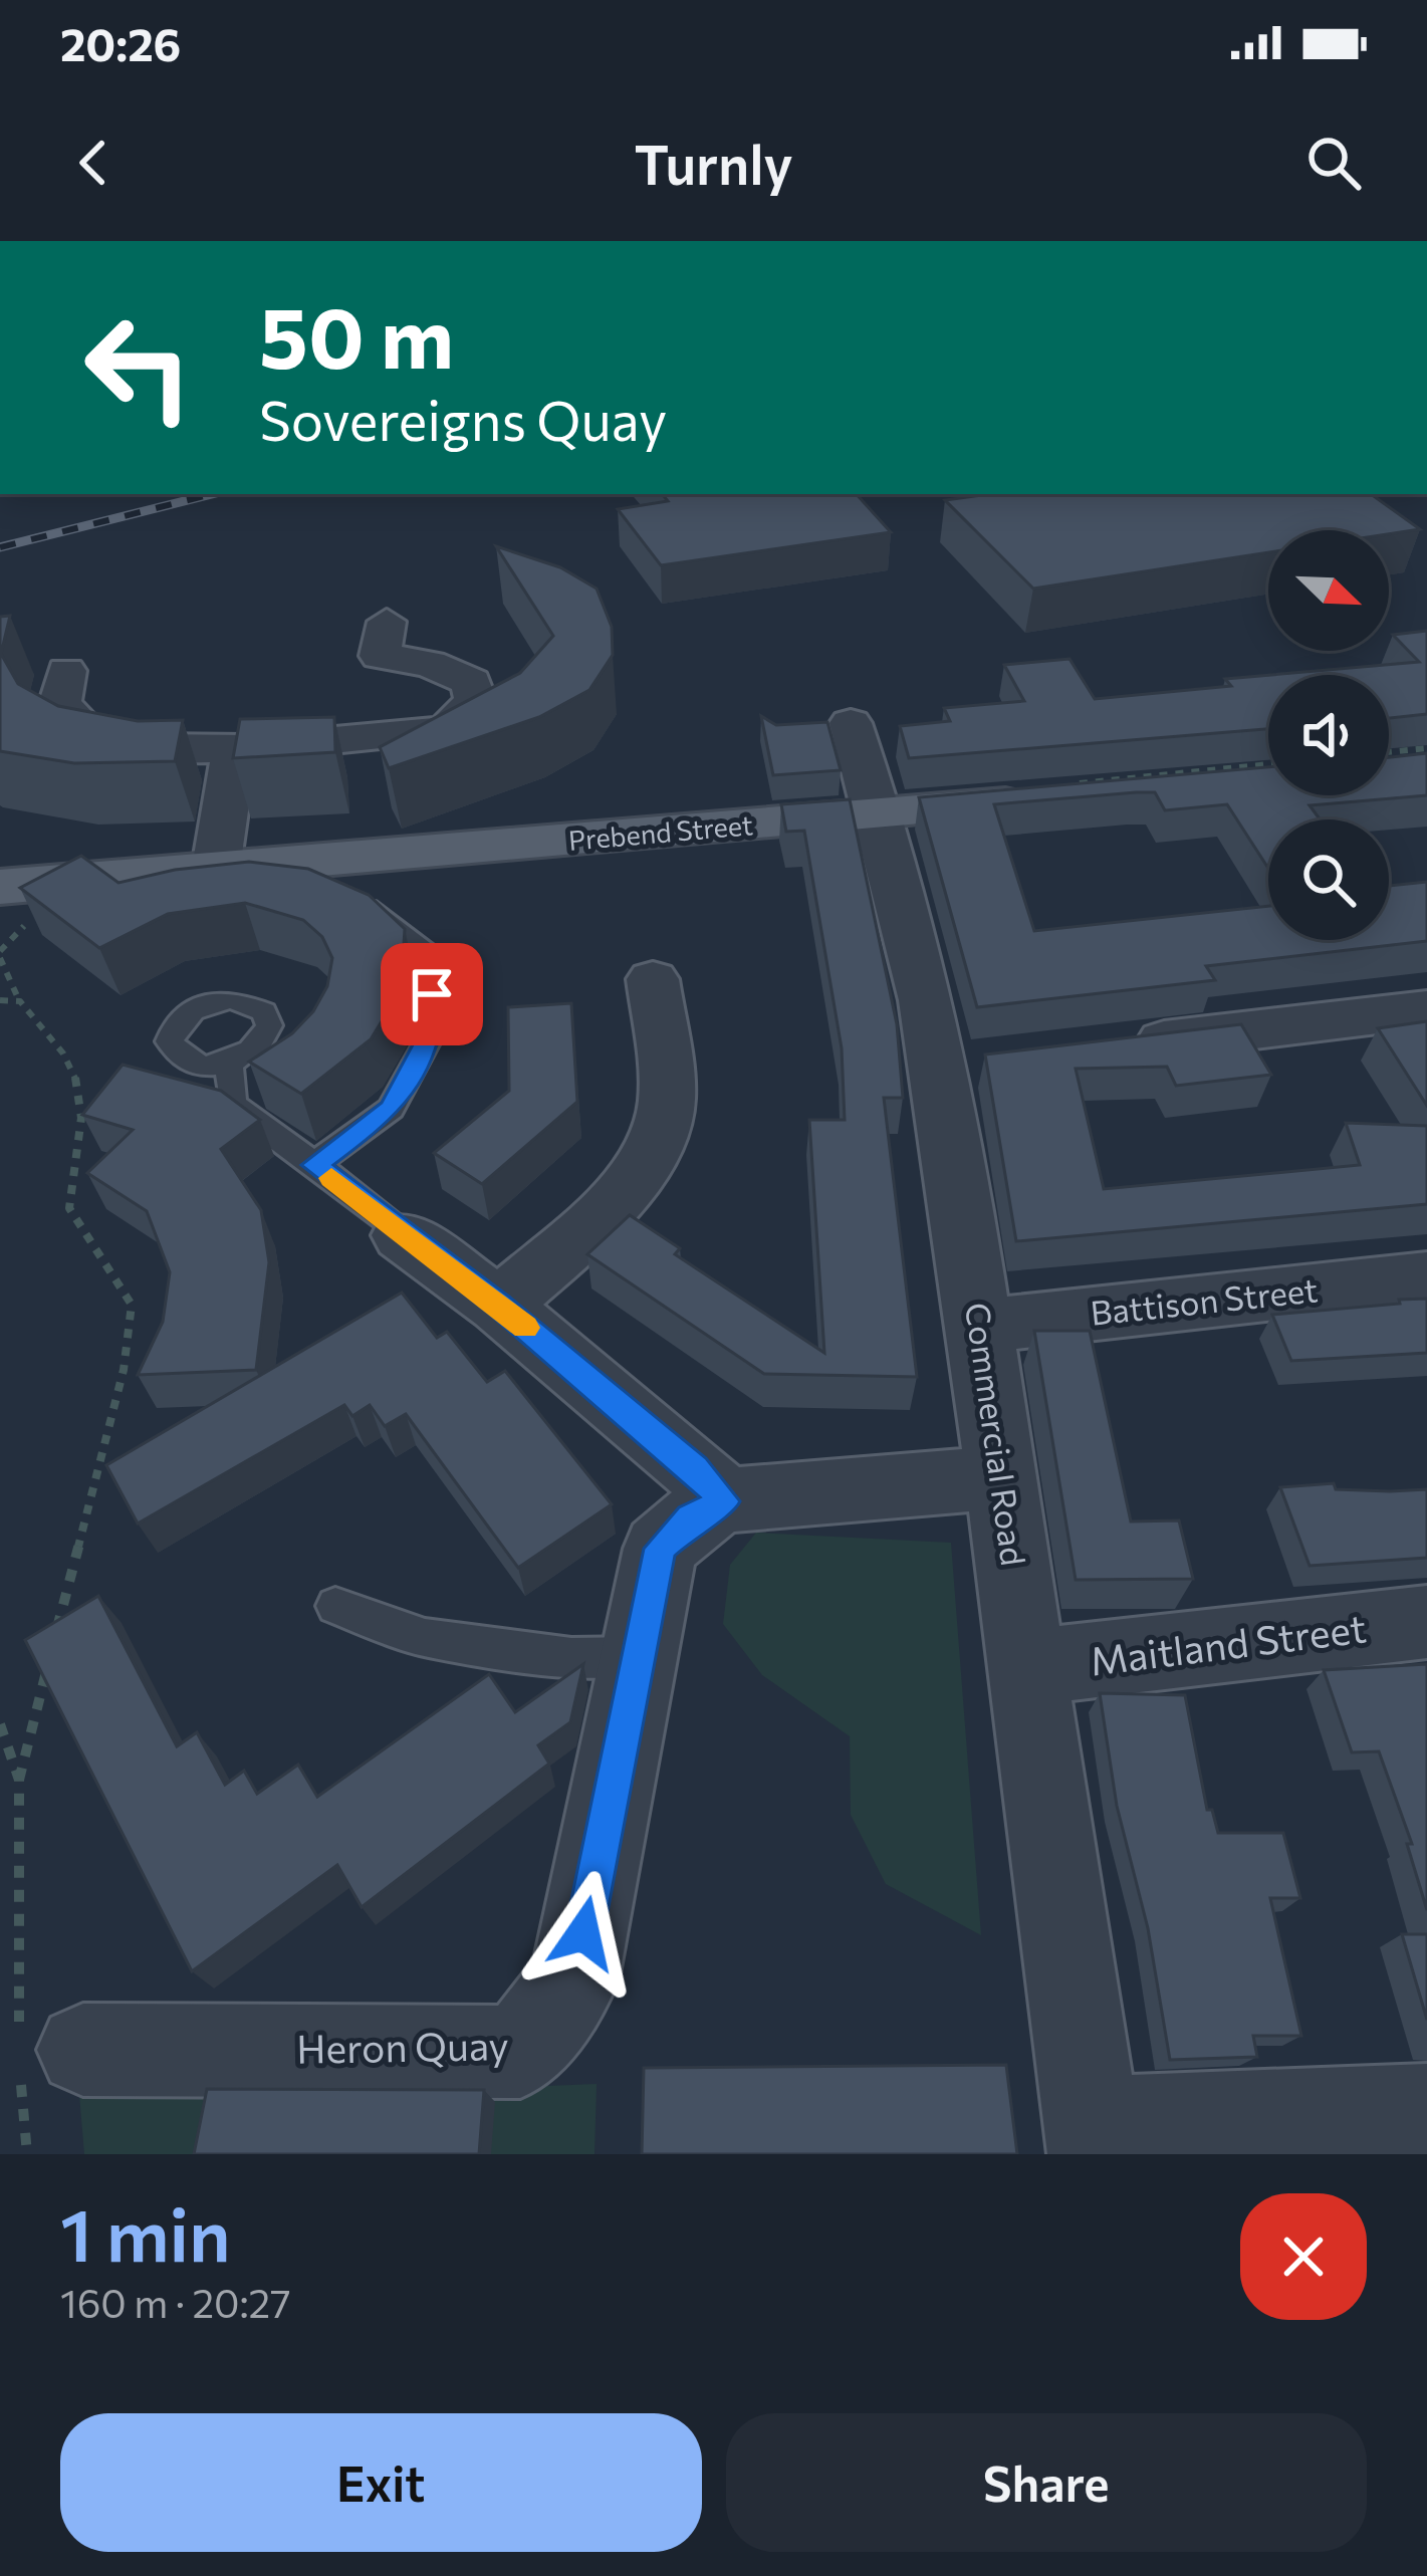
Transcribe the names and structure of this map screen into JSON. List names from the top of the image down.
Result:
{
  "streets": {
    "main road": ["Prebend Street"],
    "street": [
      "Battison Street",
      "Commercial Road",
      "Maitland Street",
      "Heron Quay"
    ]
  },
  "crossings": [
    ["Prebend Street", "Commercial Road"],
    ["Battison Street", "Commercial Road"],
    ["Commercial Road", "Maitland Street"]
  ],
  "north": "bottom right",
  "page": {
    "status": "20:26",
    "header": "Turnly",
    "turn": ["50 m", "Sovereigns Quay"],
    "heading": ["1 min", "160 m · 20:27"],
    "buttons": ["Exit", "Share"]
  }
}
